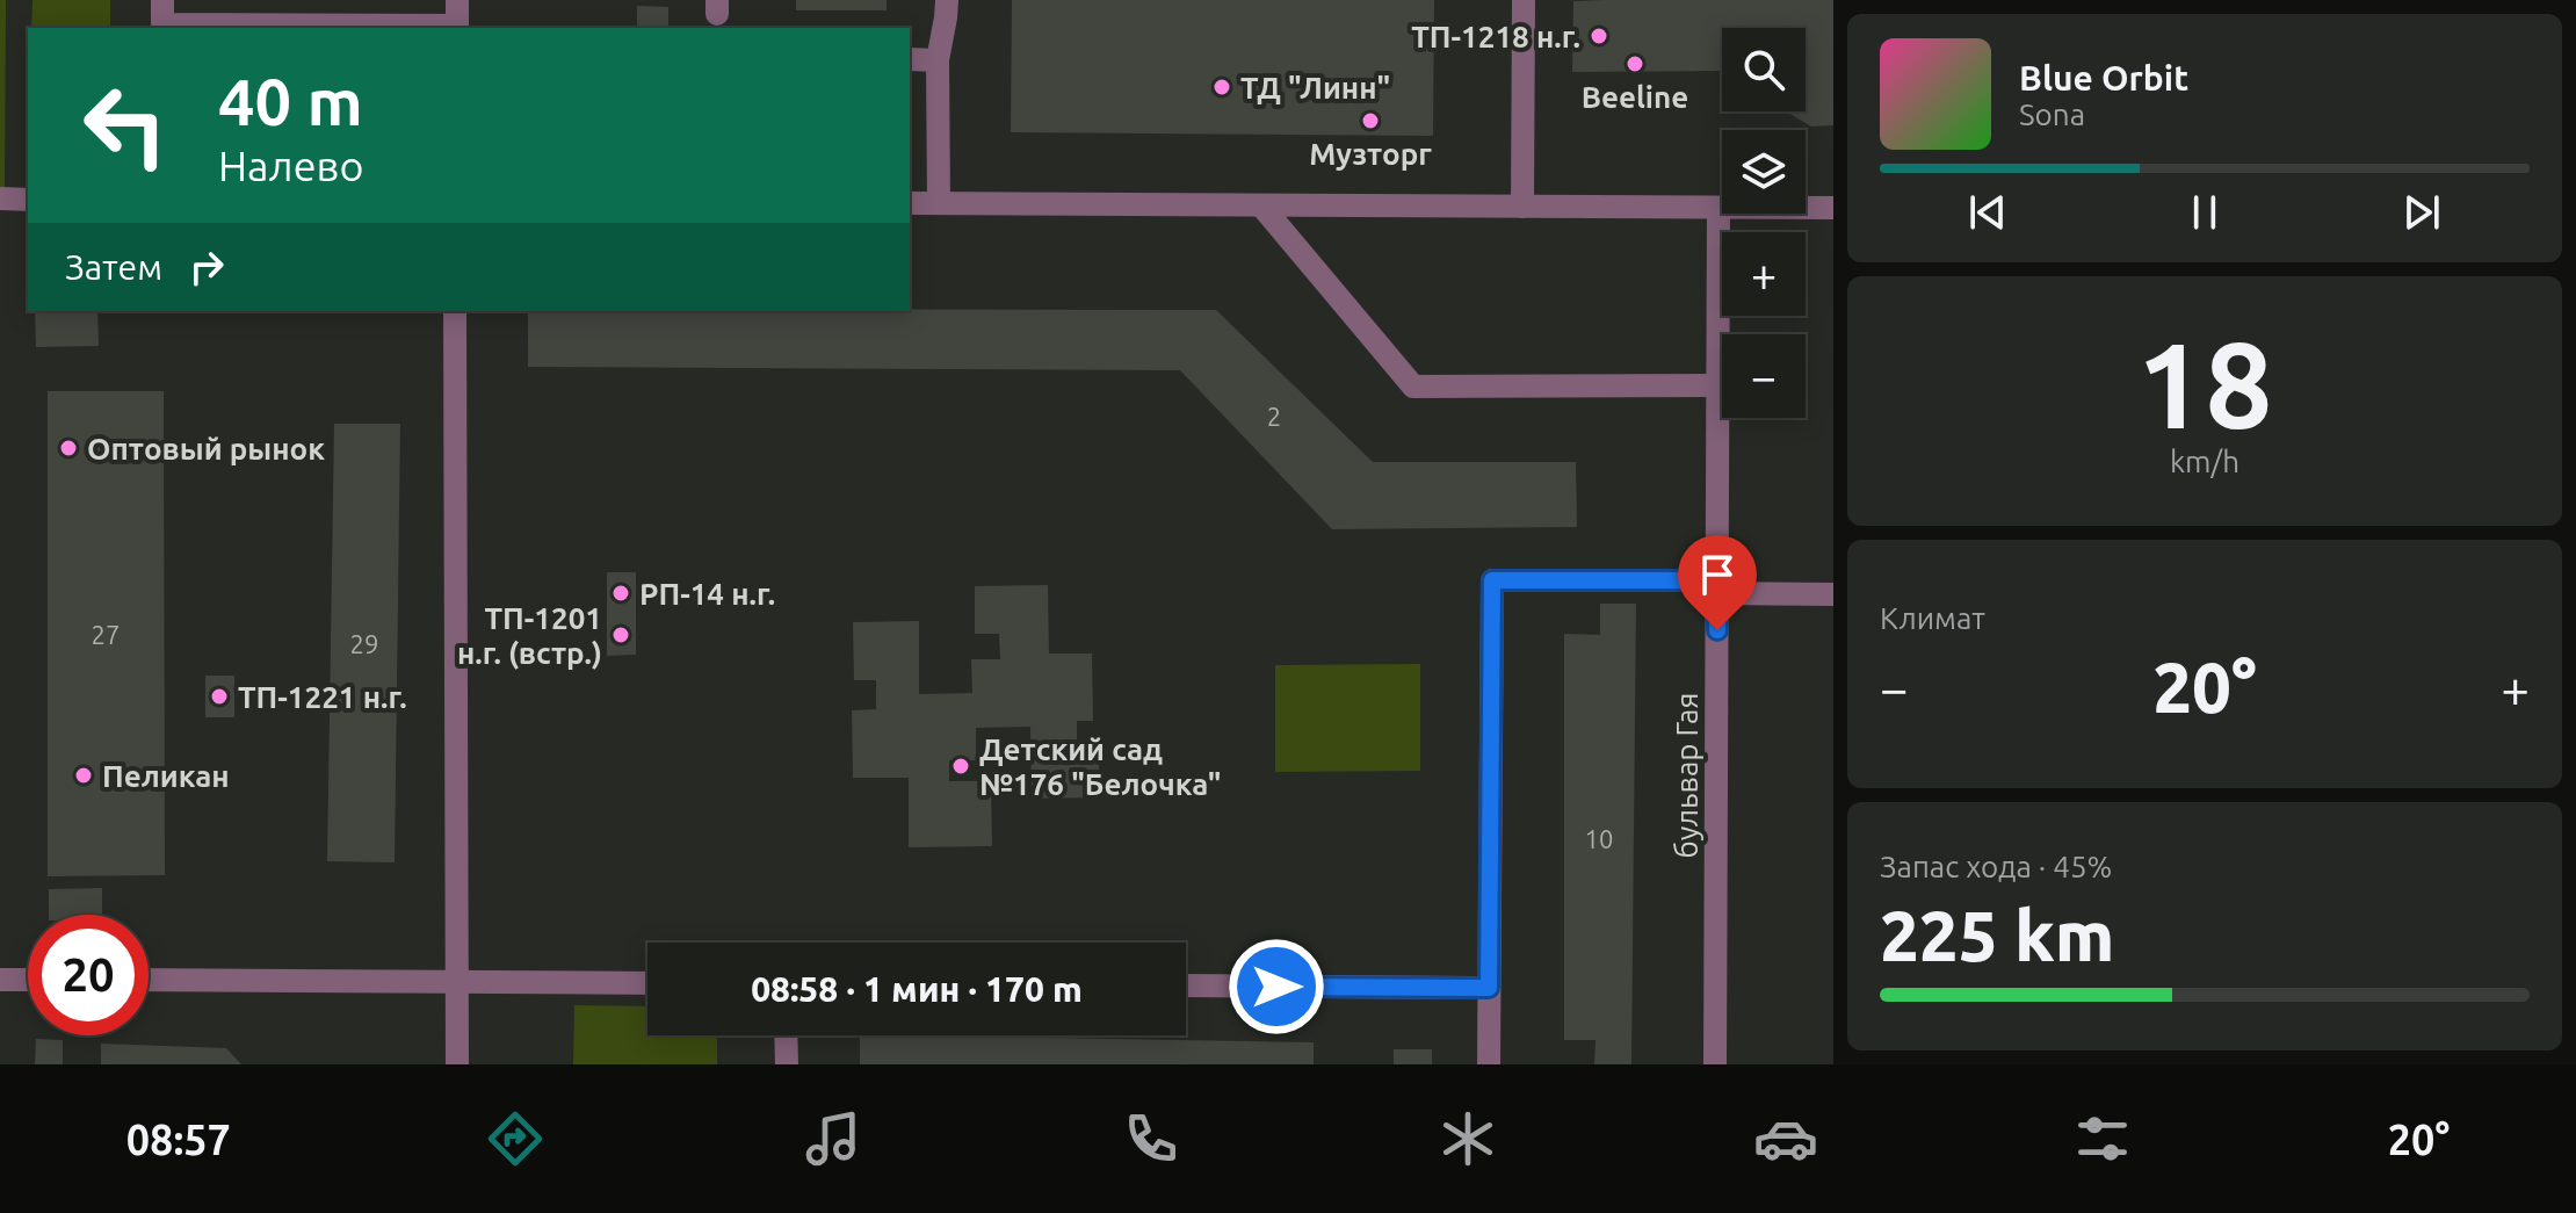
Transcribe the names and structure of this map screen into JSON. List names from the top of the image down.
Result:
{
  "streets": {
    "street": ["бульвар Гая"]
  },
  "places": [
    "ТП-1218 н.г.",
    "Beeline",
    "ТД \"Линн\"",
    "Музторг",
    "Оптовый рынок",
    "РП-14 н.г.",
    "ТП-1201 н.г. (встр.)",
    "ТП-1221 н.г.",
    "Детский сад №176 \"Белочка\"",
    "Пеликан"
  ],
  "house_numbers": [
    "2",
    "27",
    "29",
    "10"
  ],
  "page": {
    "map_buttons": ["+", "−"],
    "turn": ["40 m", "Налево"],
    "song": ["Blue Orbit", "Sona"],
    "then": "Затем",
    "tile": [
      ["18", "km/h"],
      "Климат",
      ["Запас хода · 45%", "225 km"]
    ],
    "heat": ["−", "20°", "+"],
    "limit": "20",
    "trip": "08:58 · 1 мин · 170 m",
    "tabs": ["08:57", "20°"]
  }
}
